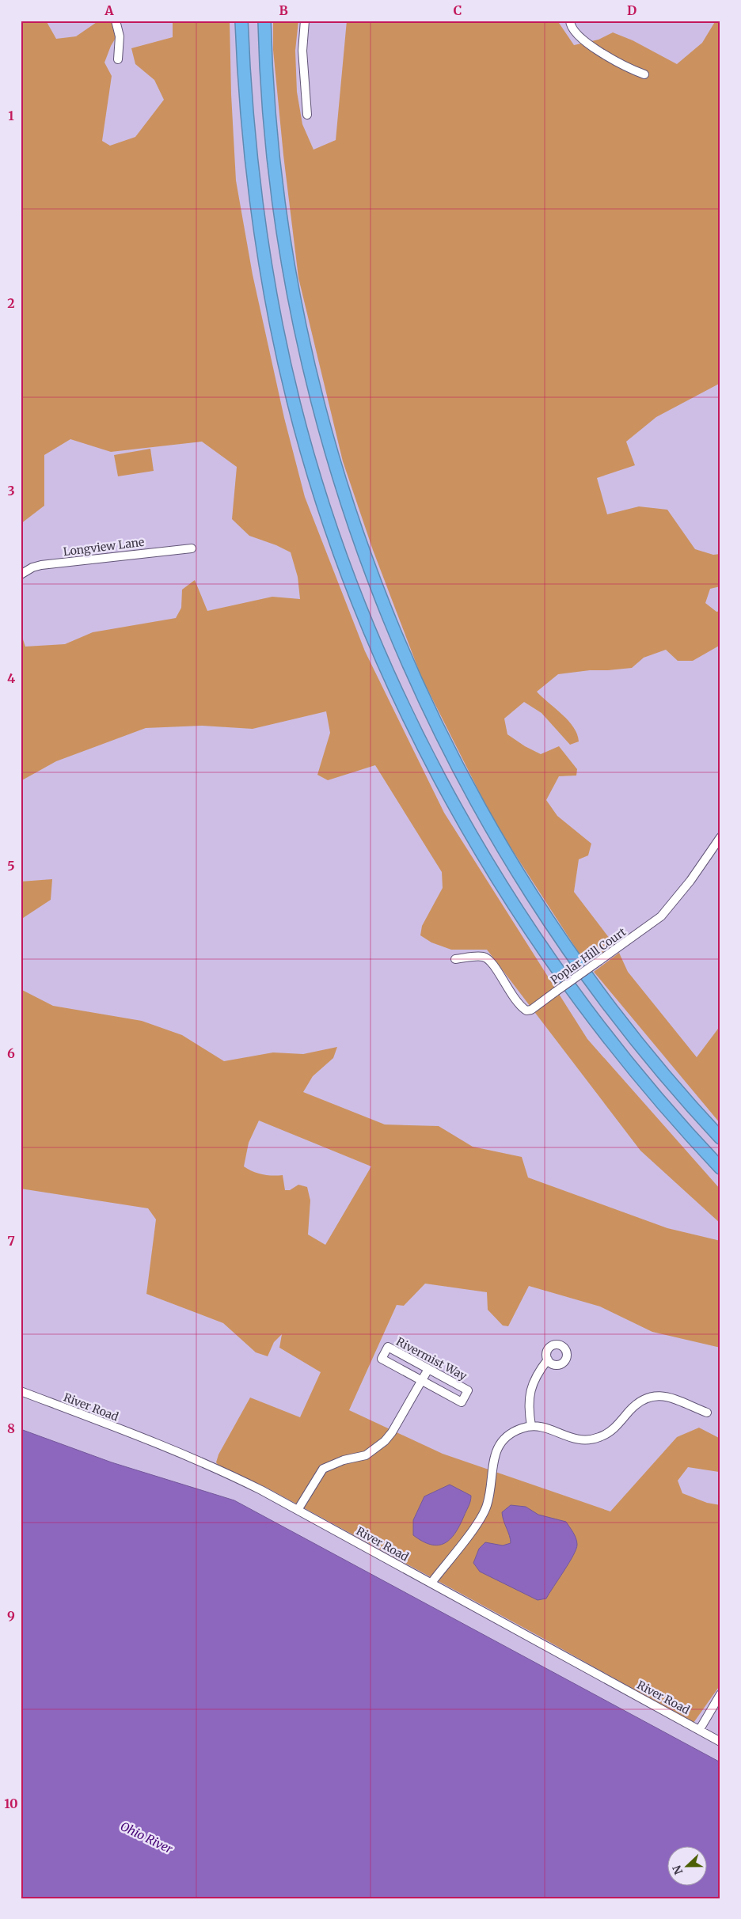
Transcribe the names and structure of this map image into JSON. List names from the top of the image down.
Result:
{
  "streets": {
    "street": [
      "Longview Lane",
      "Poplar Hill Court",
      "Rivermist Way",
      "River Road"
    ]
  },
  "water": ["Ohio River"],
  "north": "left",
  "grid": {
    "columns": [
      "A",
      "B",
      "C",
      "D"
    ],
    "rows": [
      "1",
      "2",
      "3",
      "4",
      "5",
      "6",
      "7",
      "8",
      "9",
      "10"
    ]
  }
}
